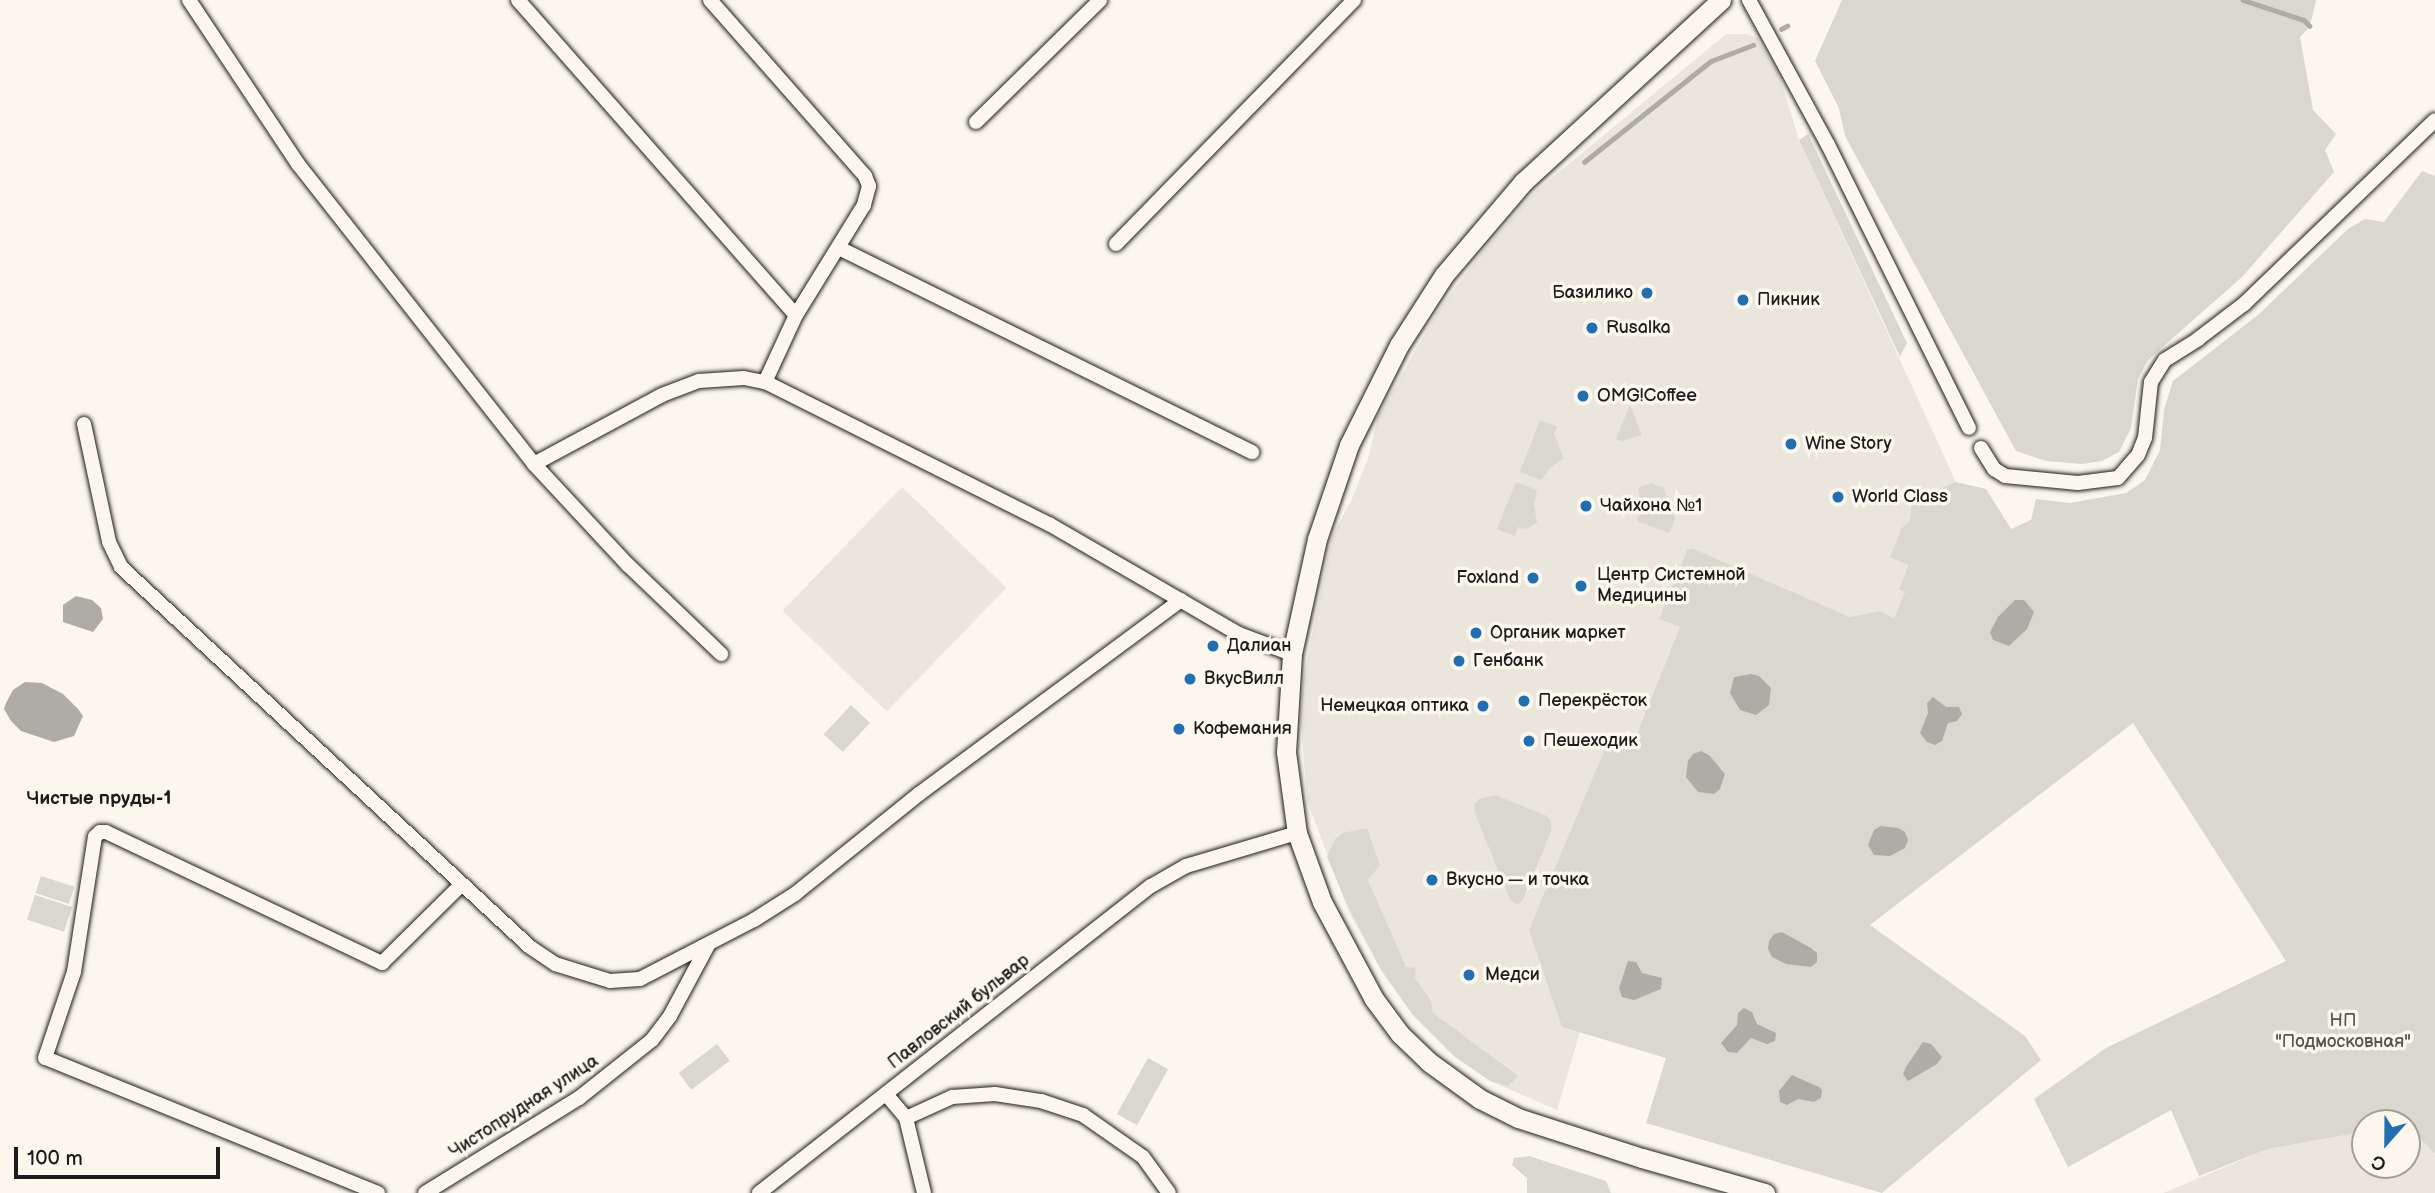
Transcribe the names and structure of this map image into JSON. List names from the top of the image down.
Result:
{
  "streets": {
    "street": ["Павловский бульвар", "Чистопрудная улица"]
  },
  "districts": ["Чистые пруды-1"],
  "parks": ["НП \"Подмосковная\""],
  "places": [
    "Базилико",
    "Пикник",
    "Rusalka",
    "OMG!Coffee",
    "Wine Story",
    "World Class",
    "Чайхона №1",
    "Foxland",
    "Центр Системной Медицины",
    "Органик маркет",
    "Далиан",
    "Генбанк",
    "ВкусВилл",
    "Перекрёсток",
    "Немецкая оптика",
    "Кофемания",
    "Пешеходик",
    "Вкусно — и точка",
    "Медси"
  ],
  "scale_bar": "100 m",
  "north": "bottom"
}
